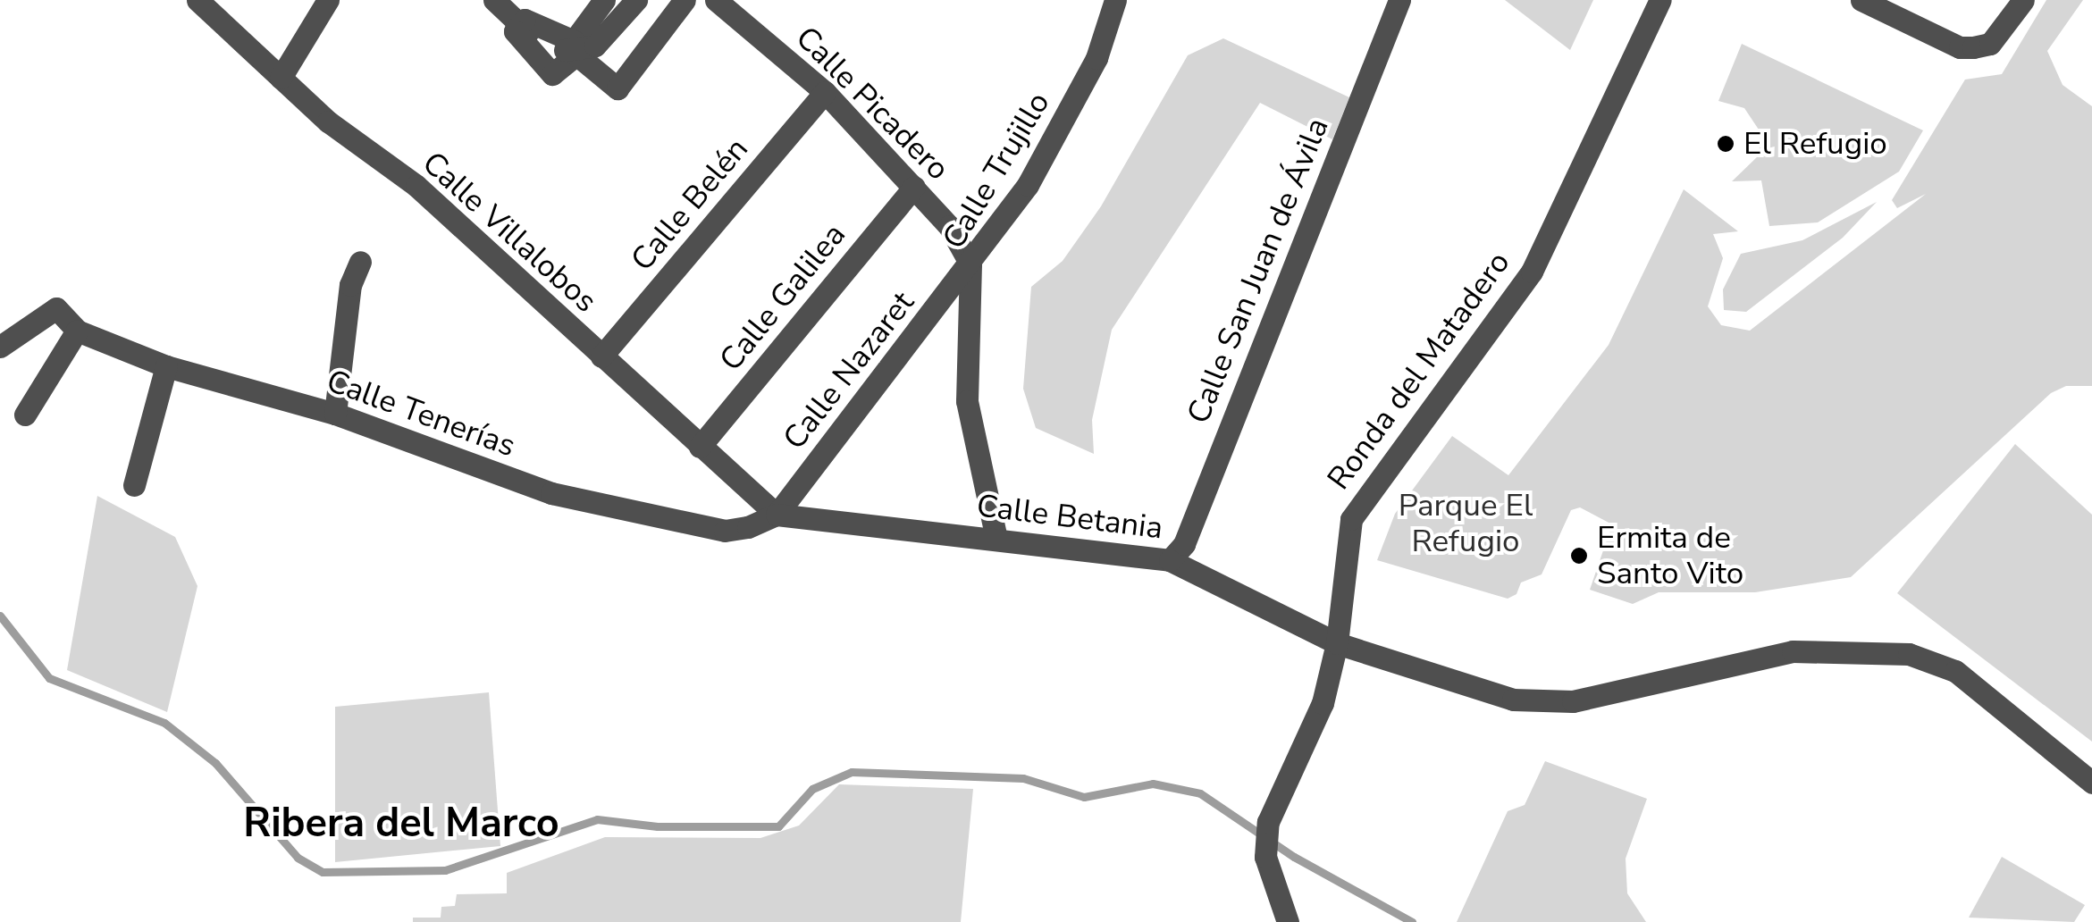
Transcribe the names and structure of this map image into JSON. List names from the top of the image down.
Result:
{
  "streets": {
    "street": [
      "Calle Picadero",
      "Calle Trujillo",
      "Calle Belén",
      "Calle Villalobos",
      "Calle San Juan de Ávila",
      "Calle Galilea",
      "Calle Nazaret",
      "Ronda del Matadero",
      "Calle Tenerías",
      "Calle Betania"
    ]
  },
  "crossings": [
    ["Calle Picadero", "Calle Trujillo"],
    ["Calle Picadero", "Calle Belén"],
    ["Calle Picadero", "Calle Galilea"],
    ["Calle Picadero", "Calle Nazaret"],
    ["Calle Trujillo", "Calle Nazaret"],
    ["Calle Trujillo", "Calle Betania"],
    ["Calle Belén", "Calle Villalobos"],
    ["Calle Villalobos", "Calle Galilea"],
    ["Calle Villalobos", "Calle Nazaret"],
    ["Calle Villalobos", "Calle Tenerías"],
    ["Calle Villalobos", "Calle Betania"],
    ["Calle San Juan de Ávila", "Calle Betania"],
    ["Calle Nazaret", "Calle Tenerías"],
    ["Calle Nazaret", "Calle Betania"],
    ["Ronda del Matadero", "Calle Betania"],
    ["Calle Tenerías", "Calle Betania"]
  ],
  "districts": ["Ribera del Marco"],
  "parks": ["Parque El Refugio"],
  "places": ["El Refugio", "Ermita de Santo Vito"]
}
